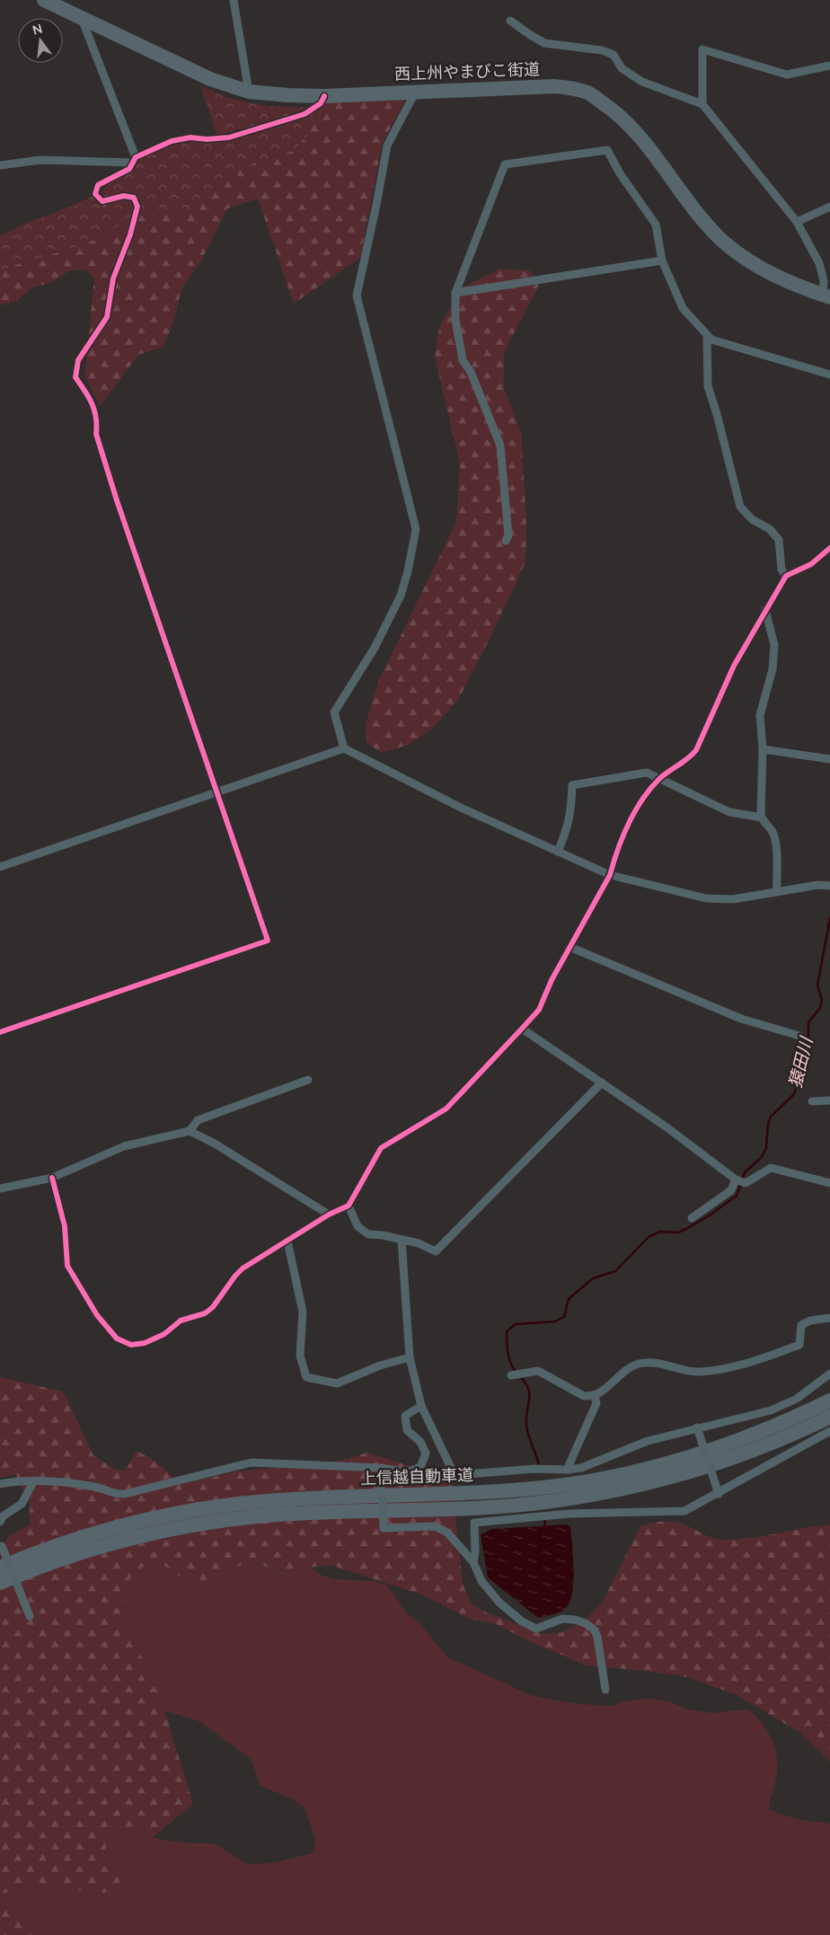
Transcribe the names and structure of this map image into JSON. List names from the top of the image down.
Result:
{
  "streets": {
    "highway": ["西上州やまびこ街道", "上信越自動車道"]
  },
  "water": ["猿田川"],
  "north": "top"
}
